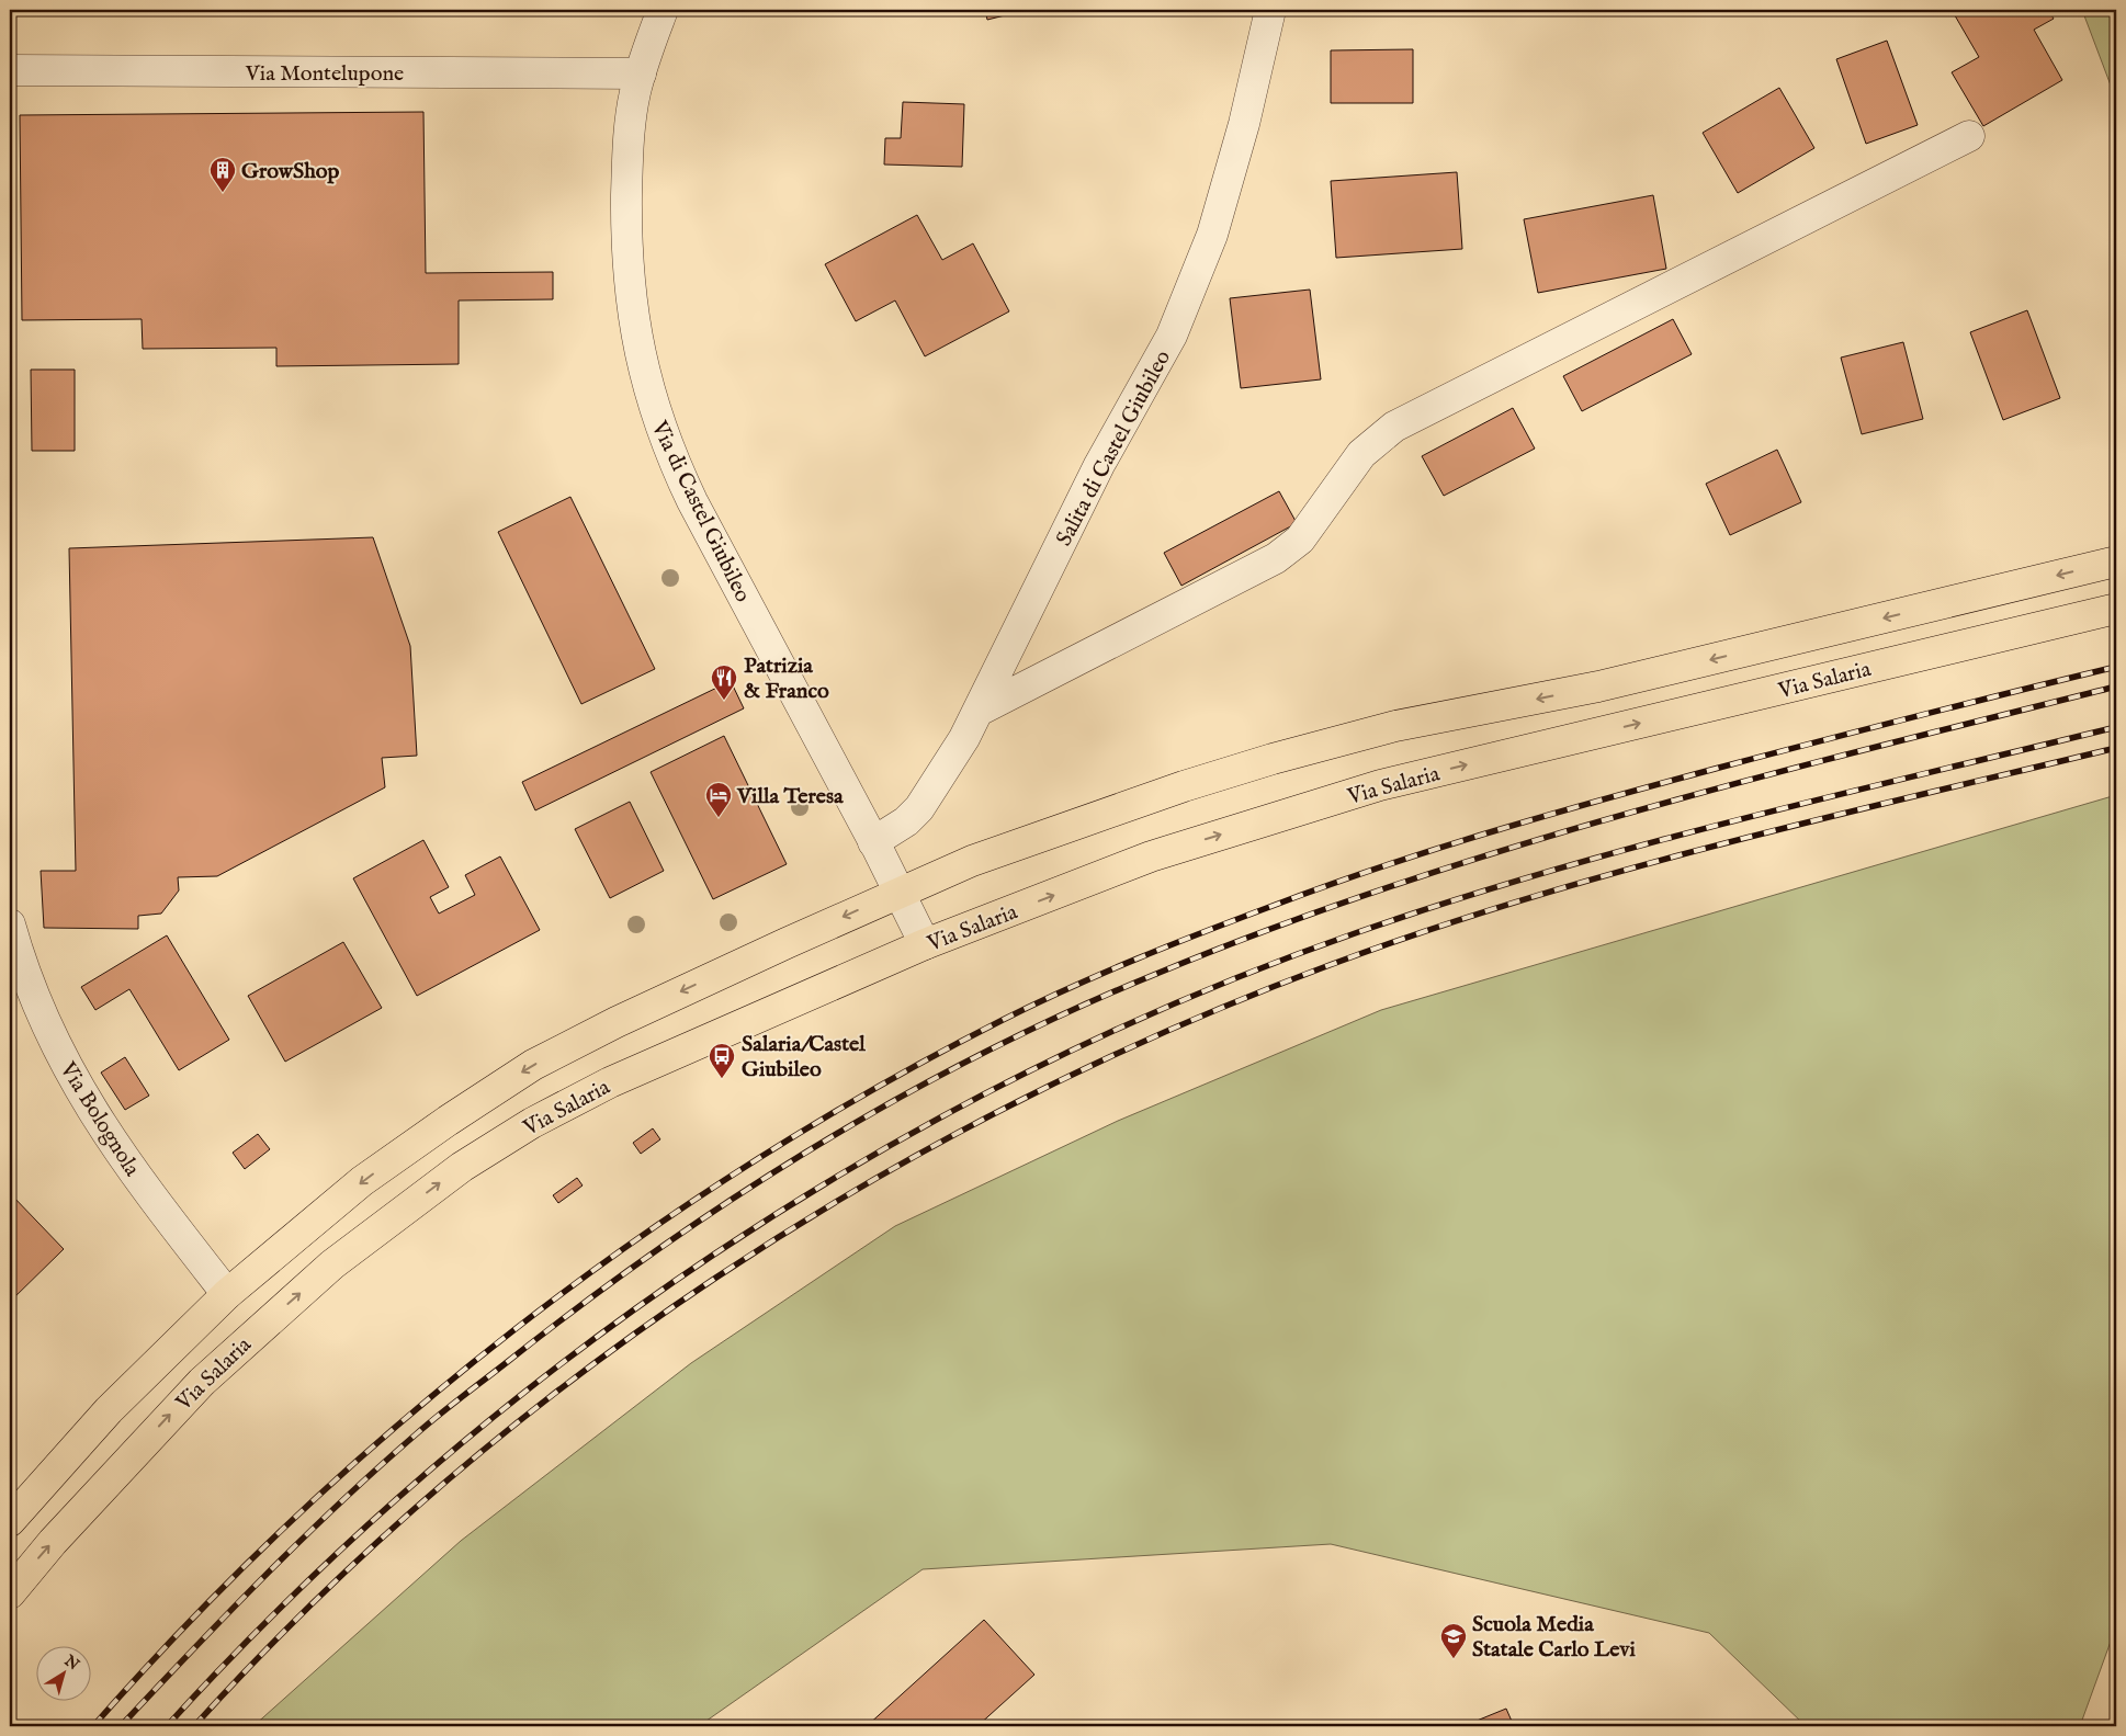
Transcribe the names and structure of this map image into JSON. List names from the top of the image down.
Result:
{
  "streets": {
    "main road": ["Via Salaria"],
    "street": [
      "Via Montelupone",
      "Salita di Castel Giubileo",
      "Via di Castel Giubileo",
      "Via Bolognola"
    ]
  },
  "crossings": [
    ["Via Montelupone", "Via di Castel Giubileo"],
    ["Salita di Castel Giubileo", "Via di Castel Giubileo"],
    ["Via di Castel Giubileo", "Via Salaria"],
    ["Via Salaria", "Via Bolognola"]
  ],
  "places": {
    "building": ["GrowShop"],
    "restaurant": ["Patrizia & Franco"],
    "hotel": ["Villa Teresa"],
    "bus stop": ["Salaria/Castel Giubileo"],
    "school or university": ["Scuola Media Statale Carlo Levi"]
  },
  "north": "top right"
}
